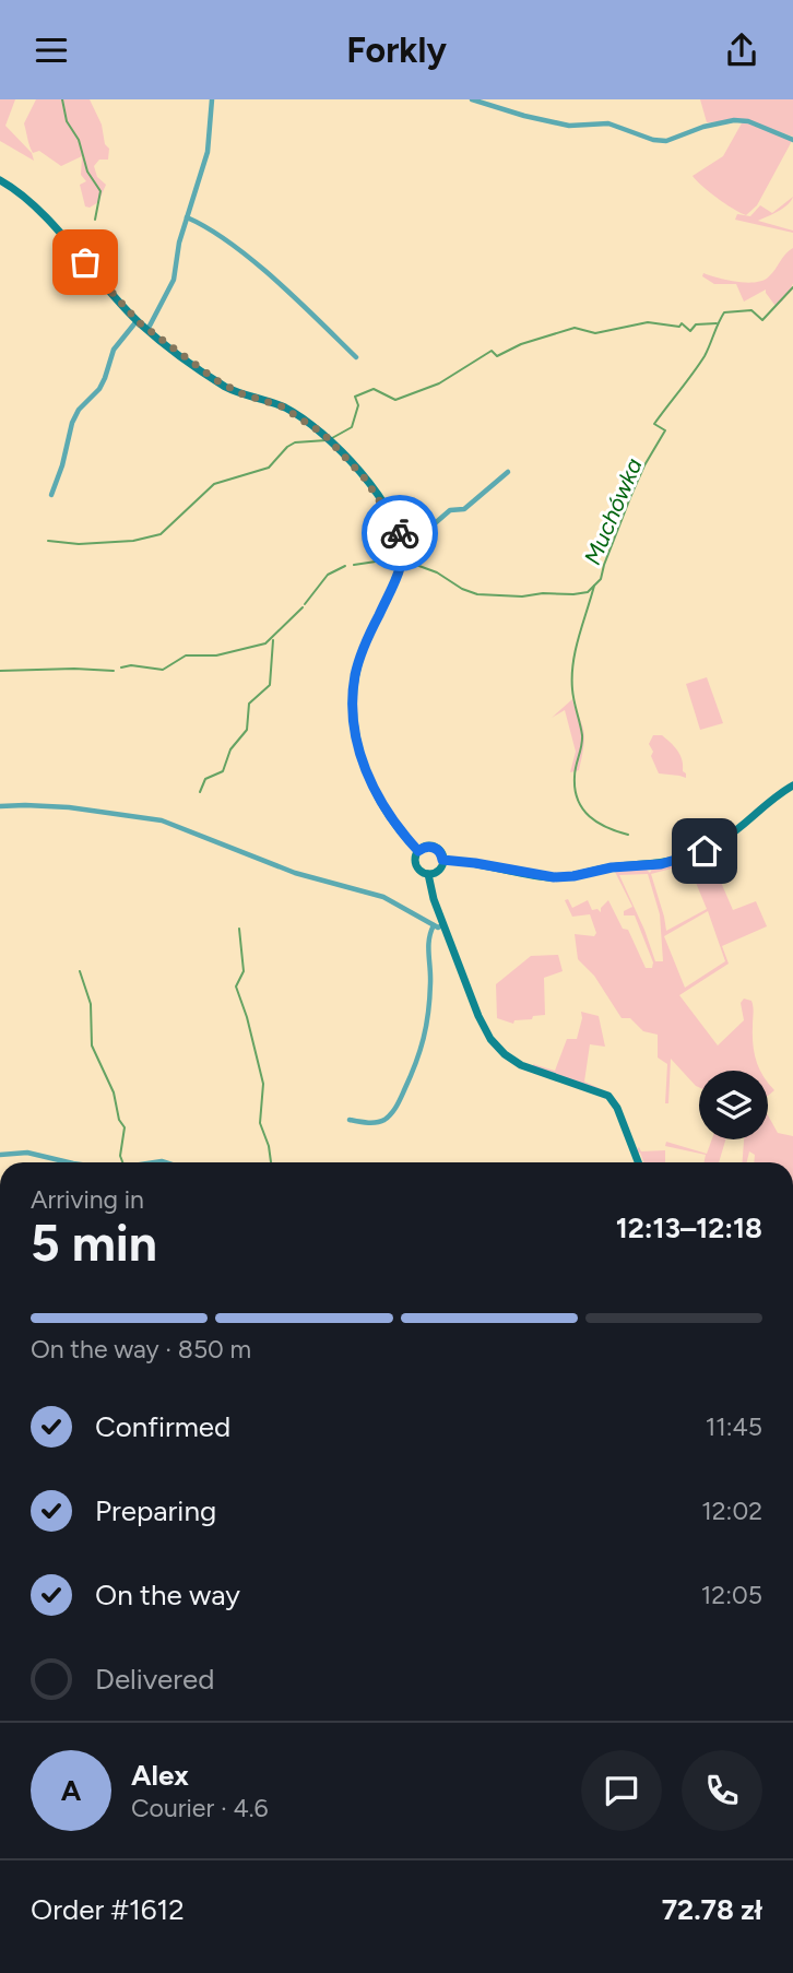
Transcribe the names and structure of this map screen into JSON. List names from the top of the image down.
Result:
{
  "water": ["Muchówka"],
  "page": {
    "header": "Forkly",
    "heading": ["5 min", "Arriving in", "12:13–12:18"],
    "panel": [
      "Alex",
      "Courier · 4.6",
      "Order #1612",
      "72.78 zł"
    ],
    "bar": "On the way · 850 m",
    "list": [
      ["Confirmed", "11:45"],
      ["Preparing", "12:02"],
      ["On the way", "12:05"],
      "Delivered"
    ],
    "round": "A"
  }
}
